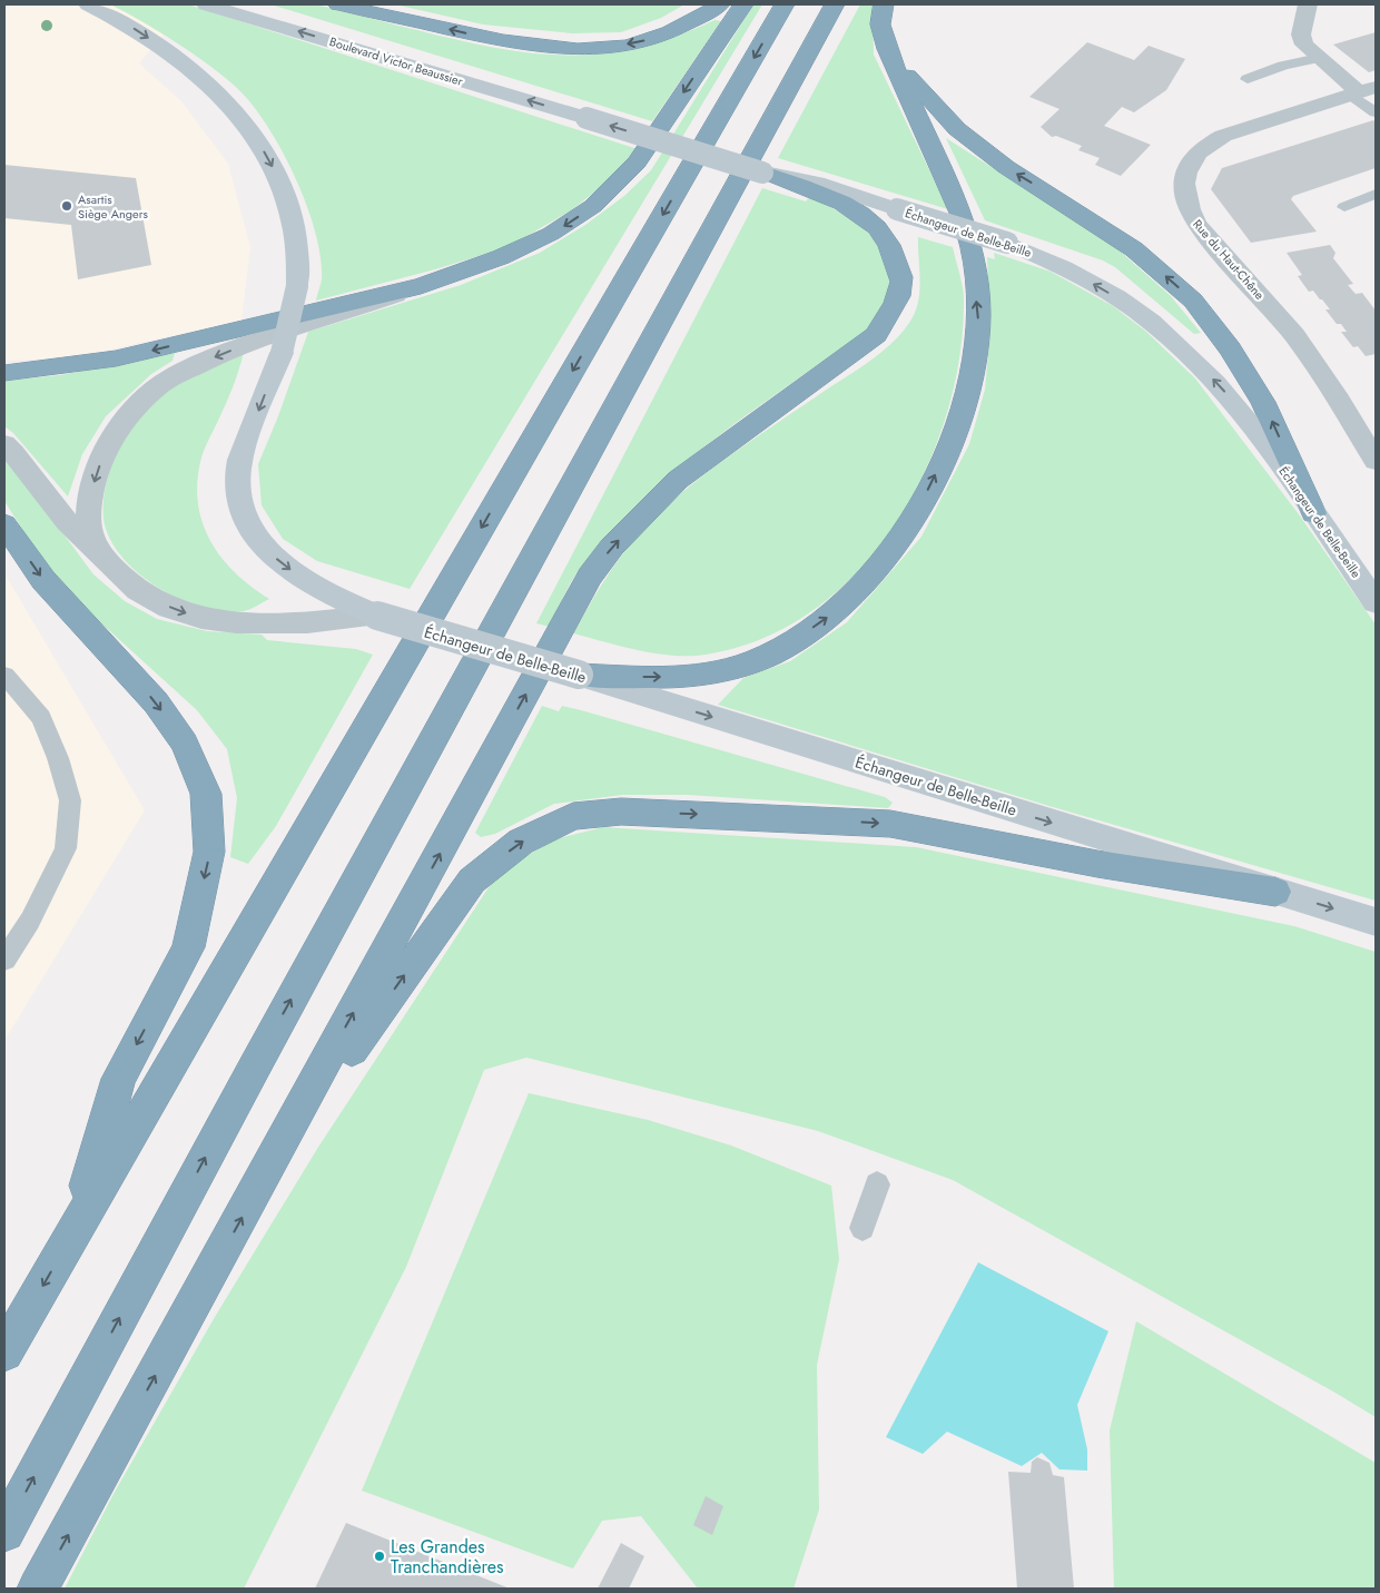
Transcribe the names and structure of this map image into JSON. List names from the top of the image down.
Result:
{
  "streets": {
    "street": ["Boulevard Victor Beaussier", "Échangeur de Belle-Beille", "Rue du Haut-Chêne"]
  },
  "one_way": ["Boulevard Victor Beaussier"],
  "places": ["Asartis Siège Angers", "Les Grandes Tranchandières"]
}
